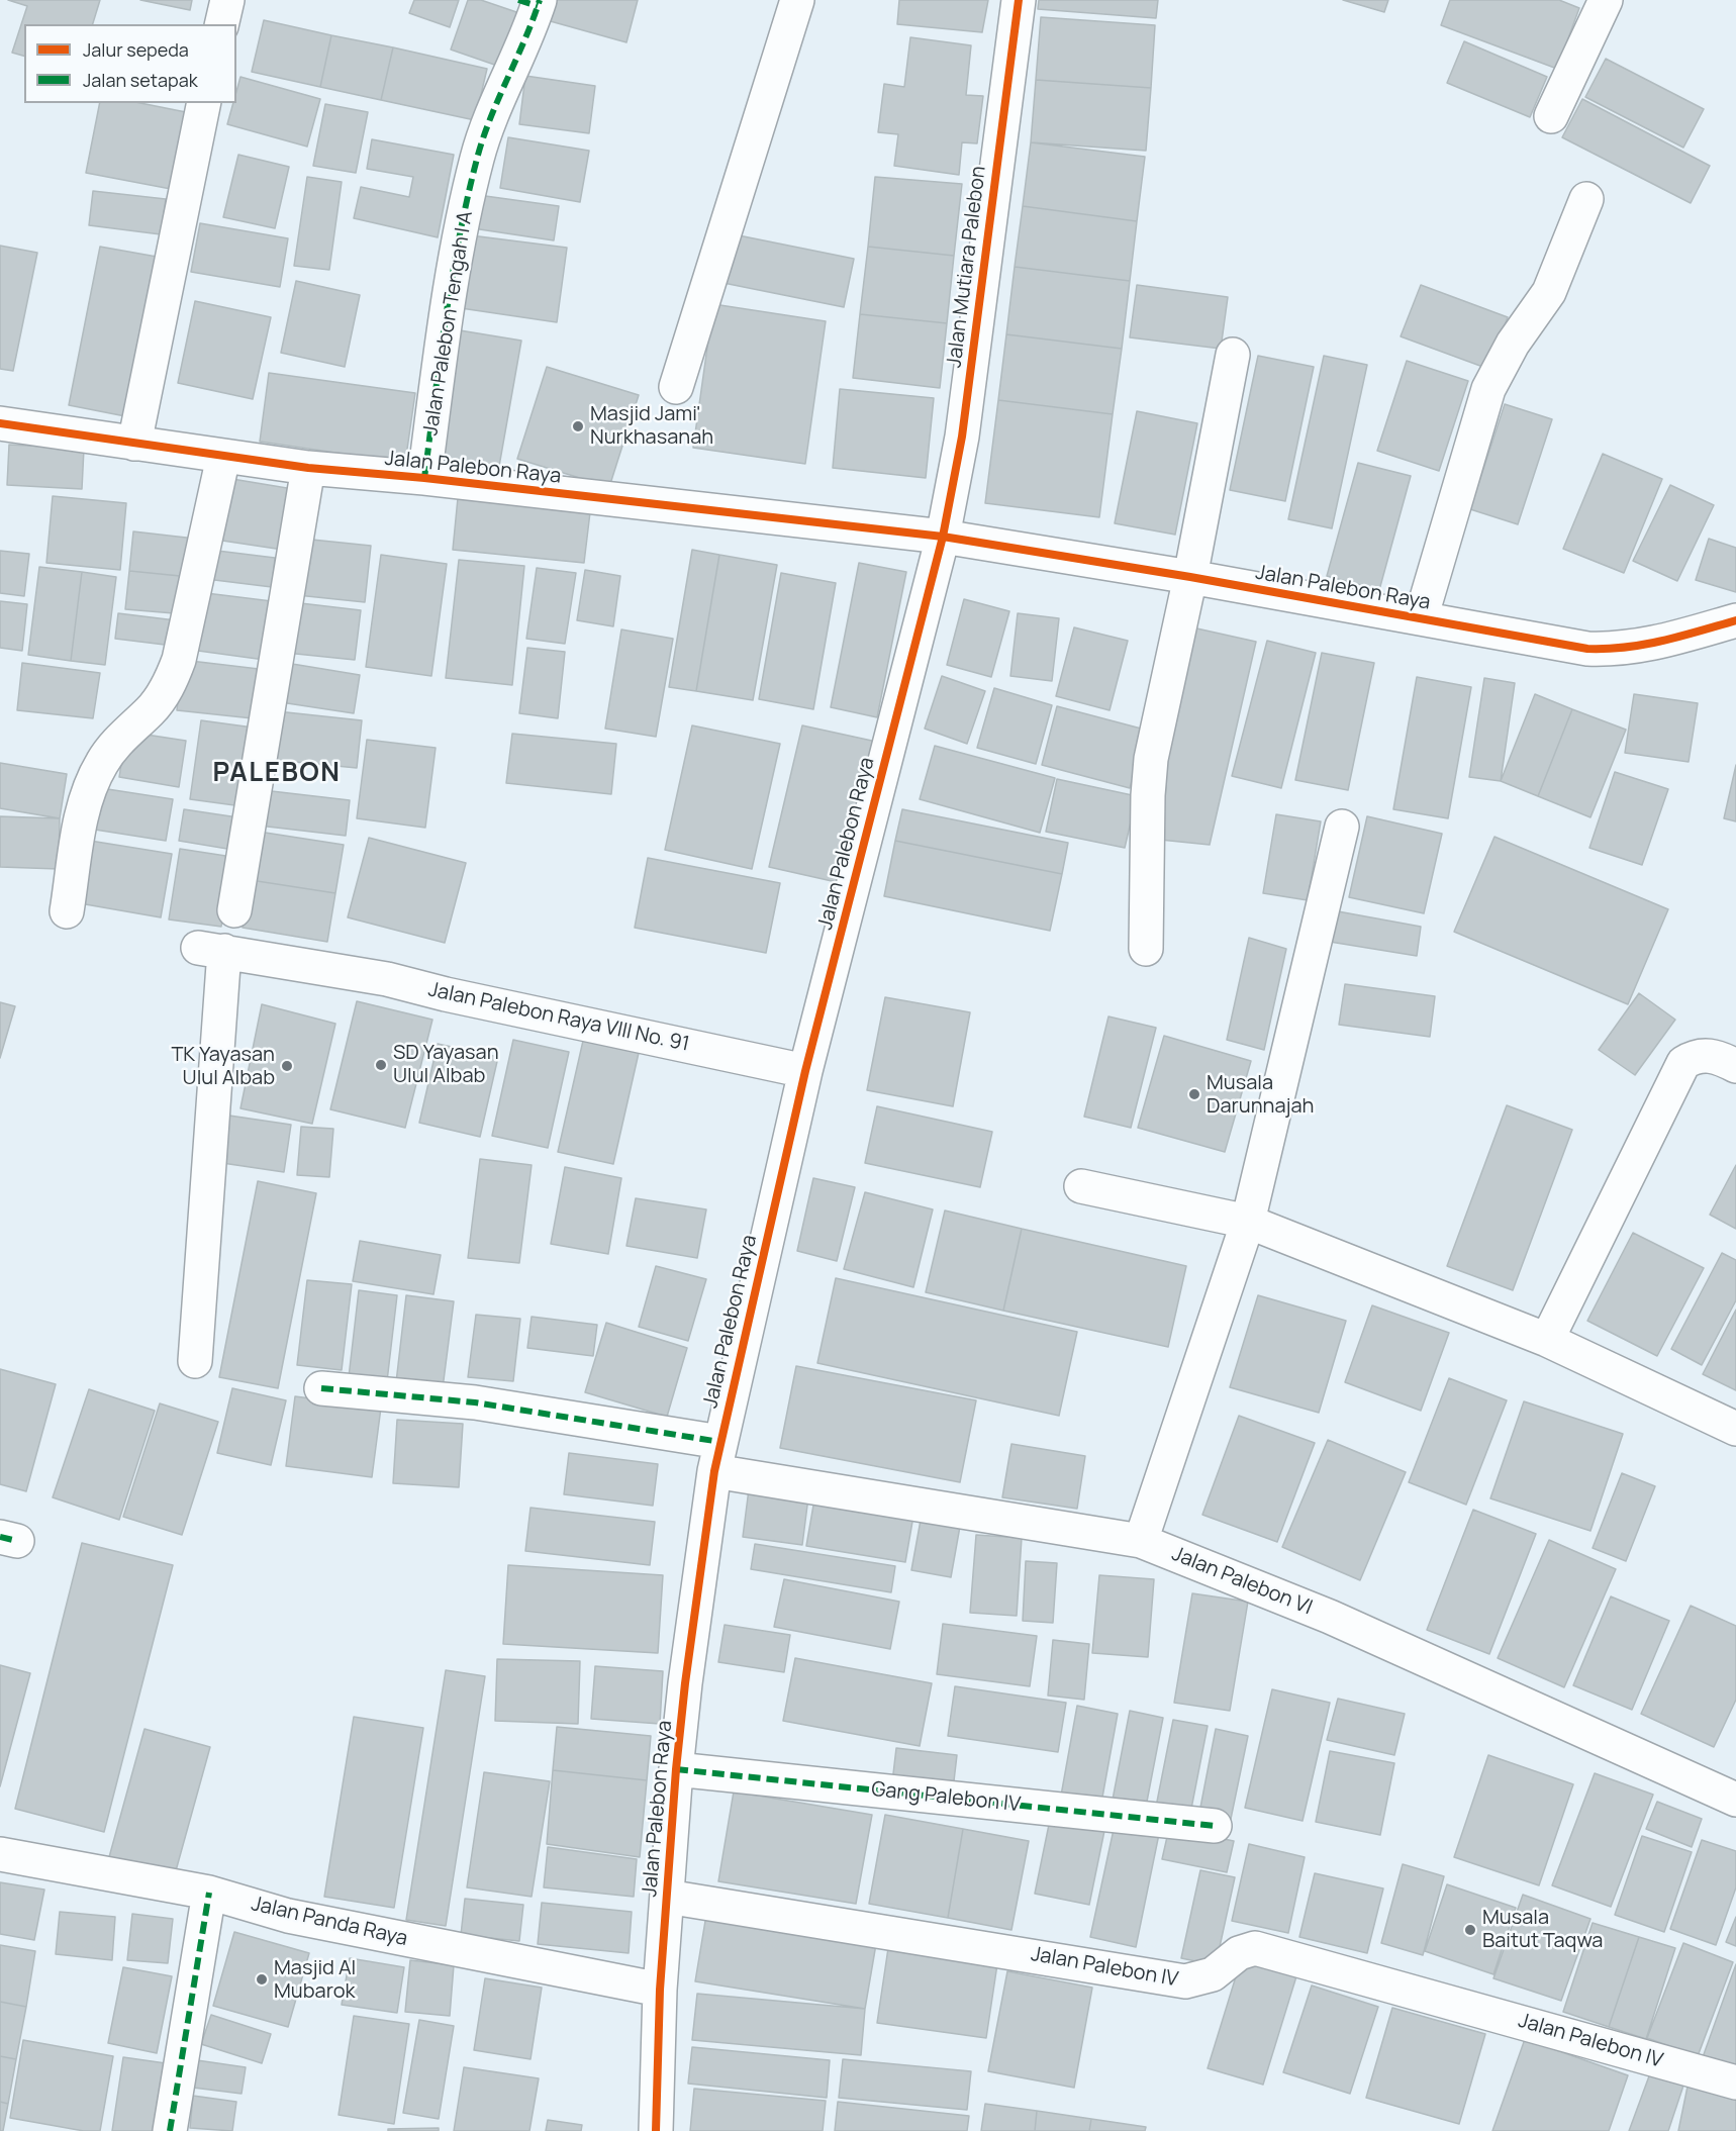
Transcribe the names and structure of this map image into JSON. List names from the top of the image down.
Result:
{
  "streets": {
    "street": [
      "Jalan Mutiara Palebon",
      "Jalan Palebon Tengah I A",
      "Jalan Palebon Raya",
      "Jalan Palebon Raya VIII No. 91",
      "Jalan Palebon VI",
      "Gang Palebon IV",
      "Jalan Panda Raya",
      "Jalan Palebon IV"
    ]
  },
  "crossings": [
    ["Jalan Mutiara Palebon", "Jalan Palebon Raya"],
    ["Jalan Palebon Tengah I A", "Jalan Palebon Raya"],
    ["Jalan Palebon Raya", "Jalan Palebon Raya VIII No. 91"],
    ["Jalan Palebon Raya", "Jalan Palebon VI"],
    ["Jalan Palebon Raya", "Gang Palebon IV"],
    ["Jalan Palebon Raya", "Jalan Panda Raya"],
    ["Jalan Palebon Raya", "Jalan Palebon IV"]
  ],
  "districts": ["PALEBON"],
  "places": [
    "Masjid Jami' Nurkhasanah",
    "SD Yayasan Ulul Albab",
    "TK Yayasan Ulul Albab",
    "Musala Darunnajah",
    "Musala Baitut Taqwa",
    "Masjid Al Mubarok"
  ],
  "legend": ["Jalur sepeda", "Jalan setapak"]
}
